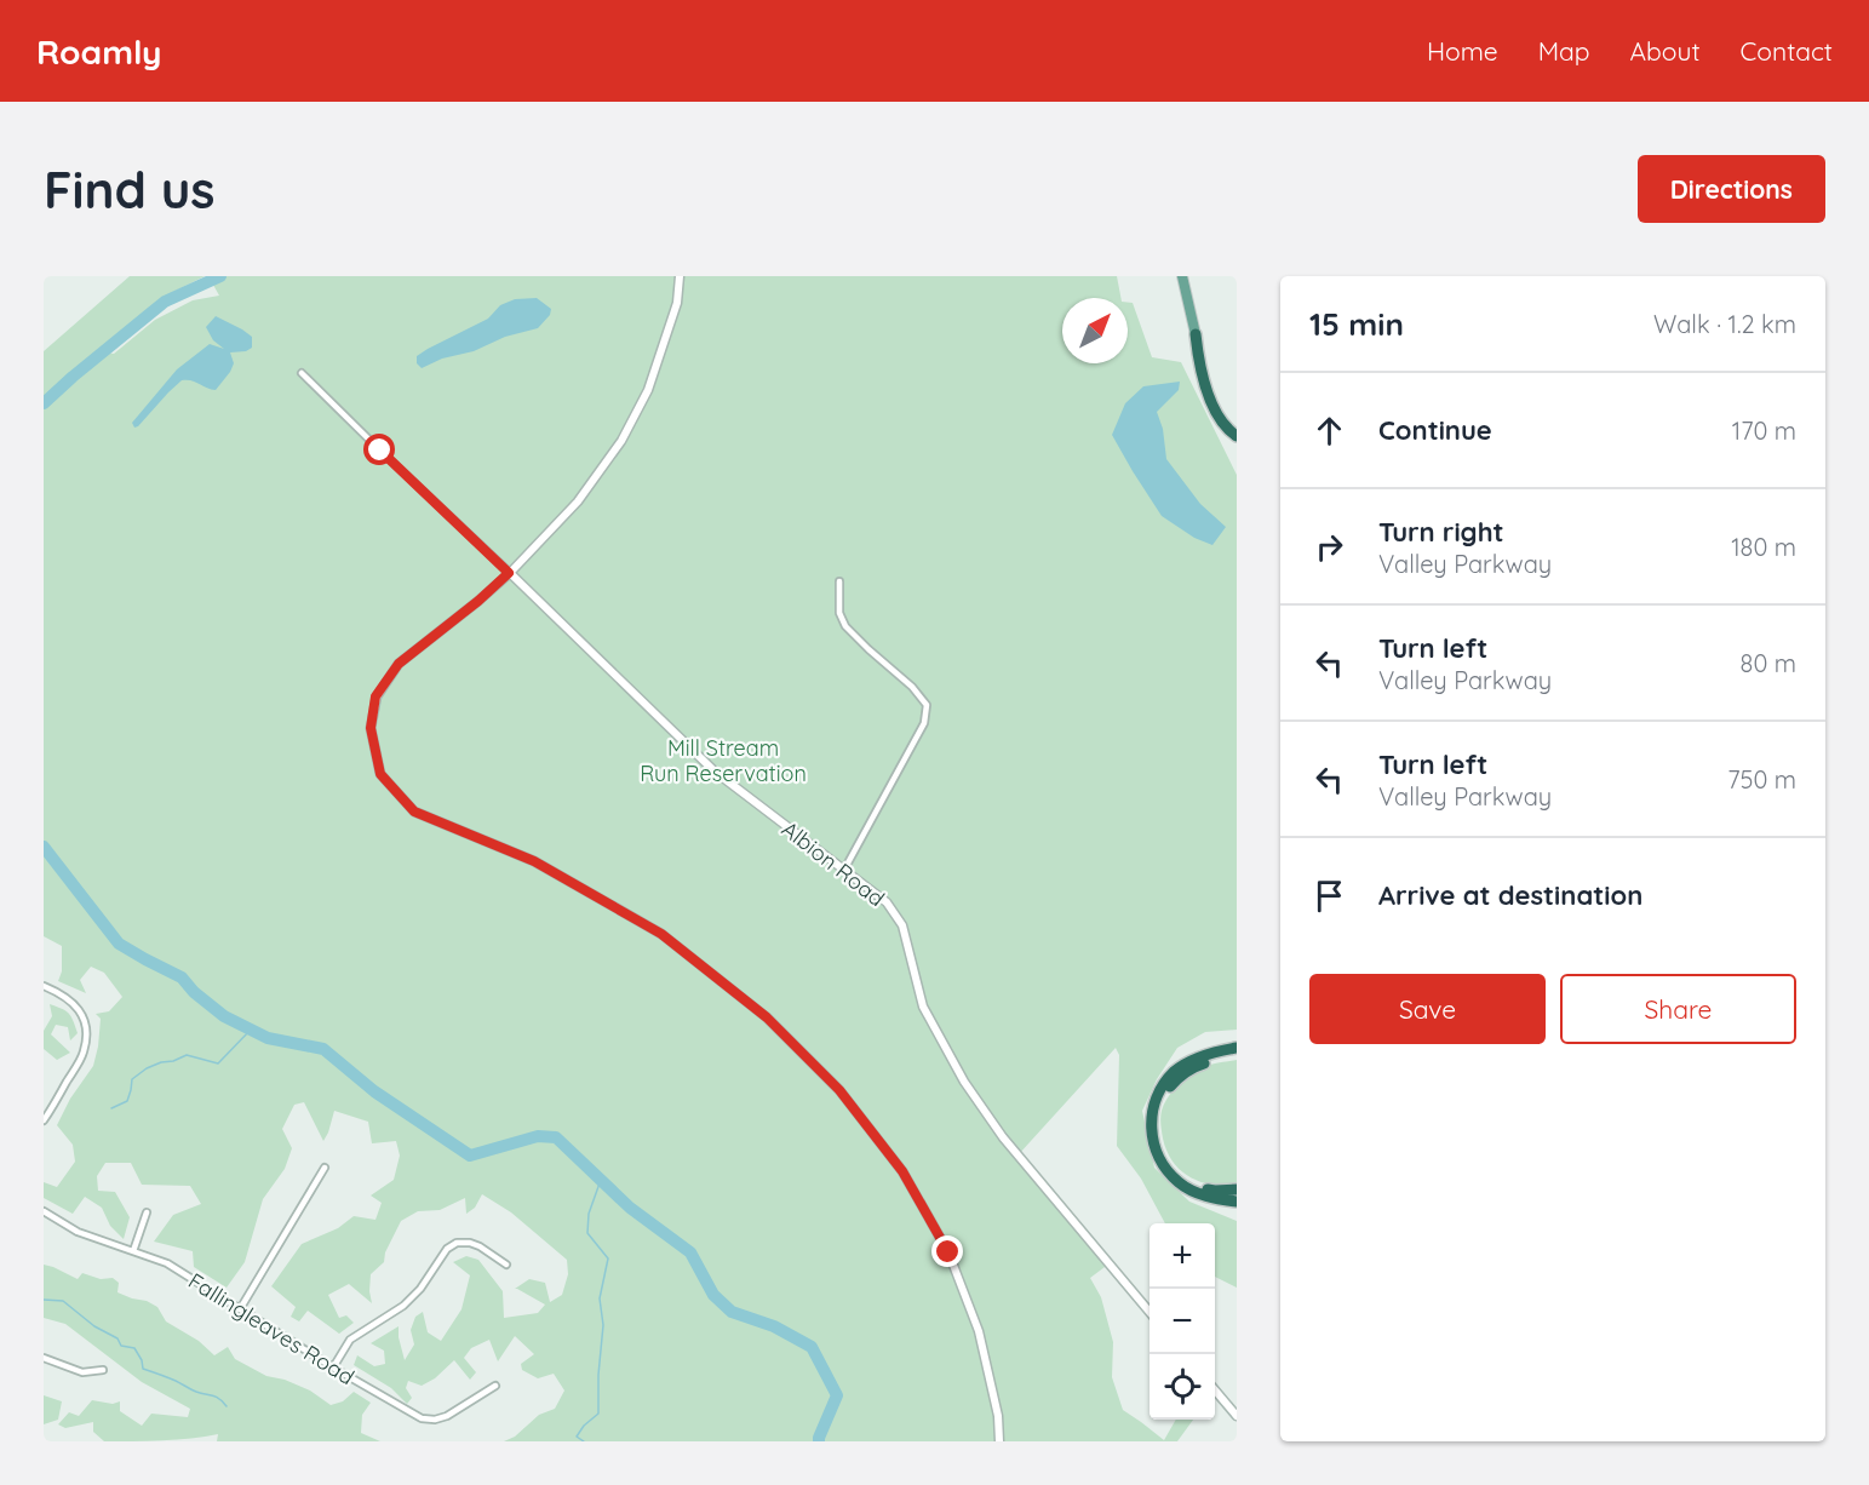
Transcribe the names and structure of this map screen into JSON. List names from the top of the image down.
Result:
{
  "streets": {
    "street": ["Albion Road", "Fallingleaves Road"]
  },
  "parks": ["Mill Stream Run Reservation"],
  "north": "top right",
  "page": {
    "header": "Roamly",
    "nav": [
      "Home",
      "Map",
      "About",
      "Contact"
    ],
    "buttons": [
      "Directions",
      ["Save", "Share"]
    ],
    "title": "Find us",
    "heading": ["15 min", "Walk · 1.2 km"],
    "list": [
      ["Continue", "170 m"],
      ["Turn right", "Valley Parkway", "180 m"],
      ["Turn left", "Valley Parkway", "80 m"],
      ["Turn left", "Valley Parkway", "750 m"],
      "Arrive at destination"
    ],
    "map_buttons": ["+", "−"]
  }
}
